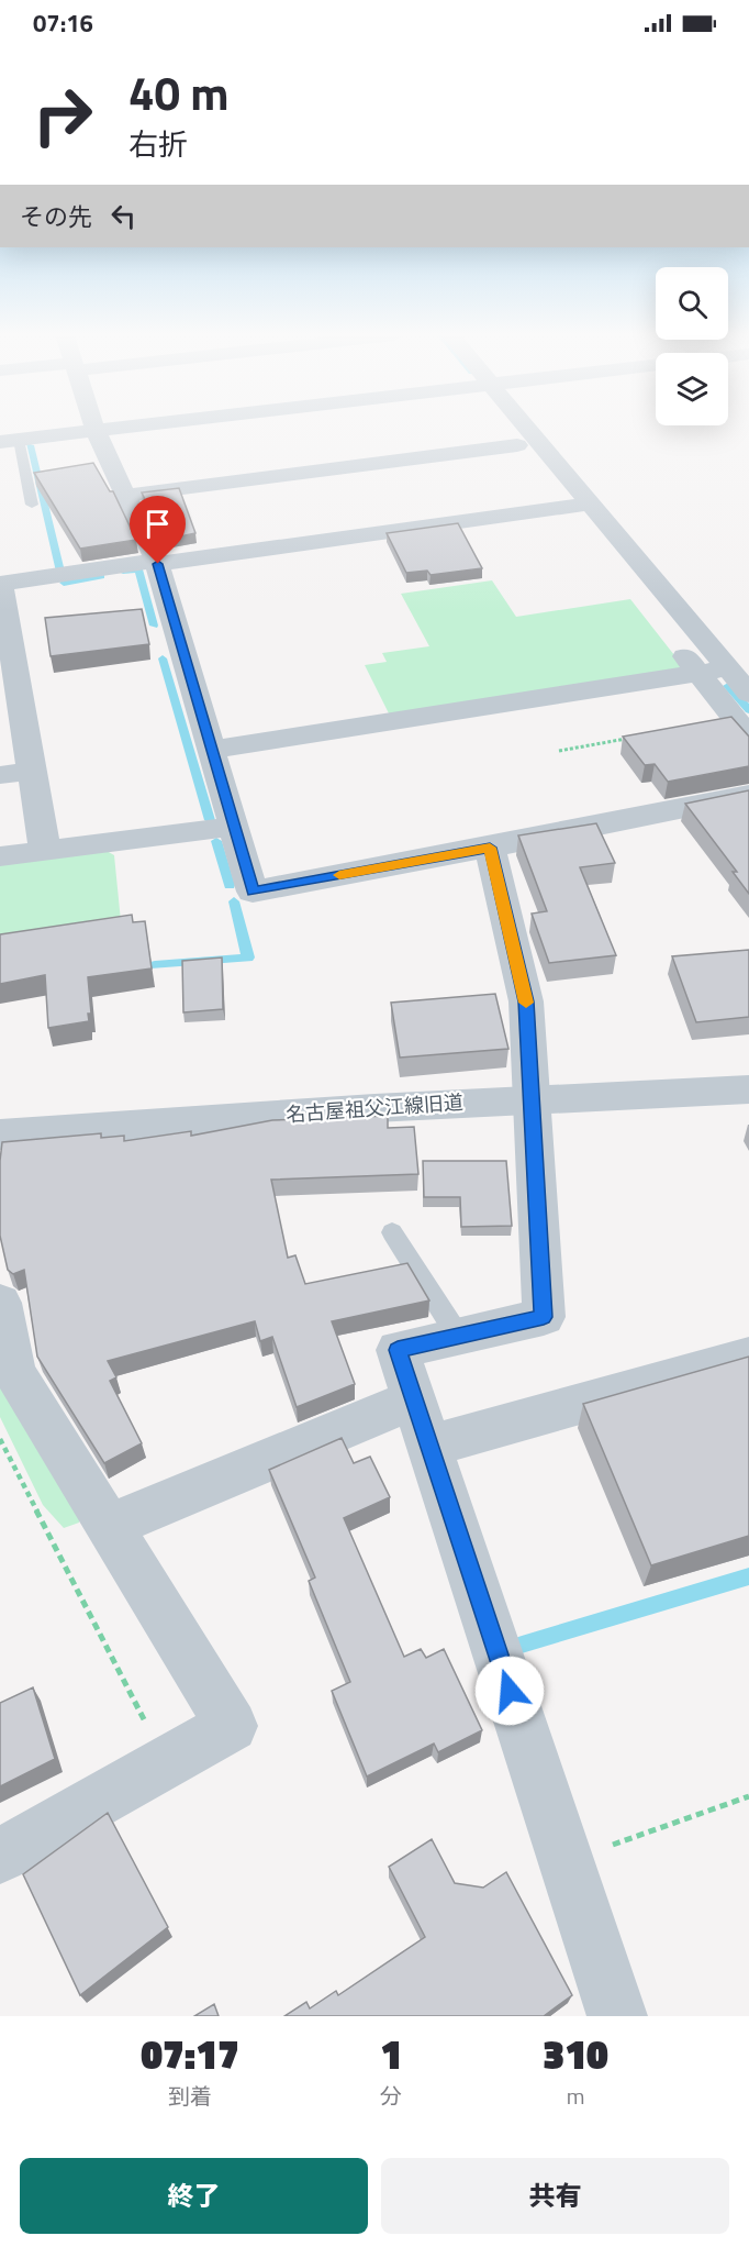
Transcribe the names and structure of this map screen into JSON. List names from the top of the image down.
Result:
{
  "streets": {
    "street": ["名古屋祖父江線旧道"]
  },
  "page": {
    "status": "07:16",
    "turn": ["40 m", "右折"],
    "then": "その先",
    "eta": [
      "07:17",
      "到着",
      "1",
      "分",
      "310",
      "m"
    ],
    "buttons": ["終了", "共有"]
  }
}
